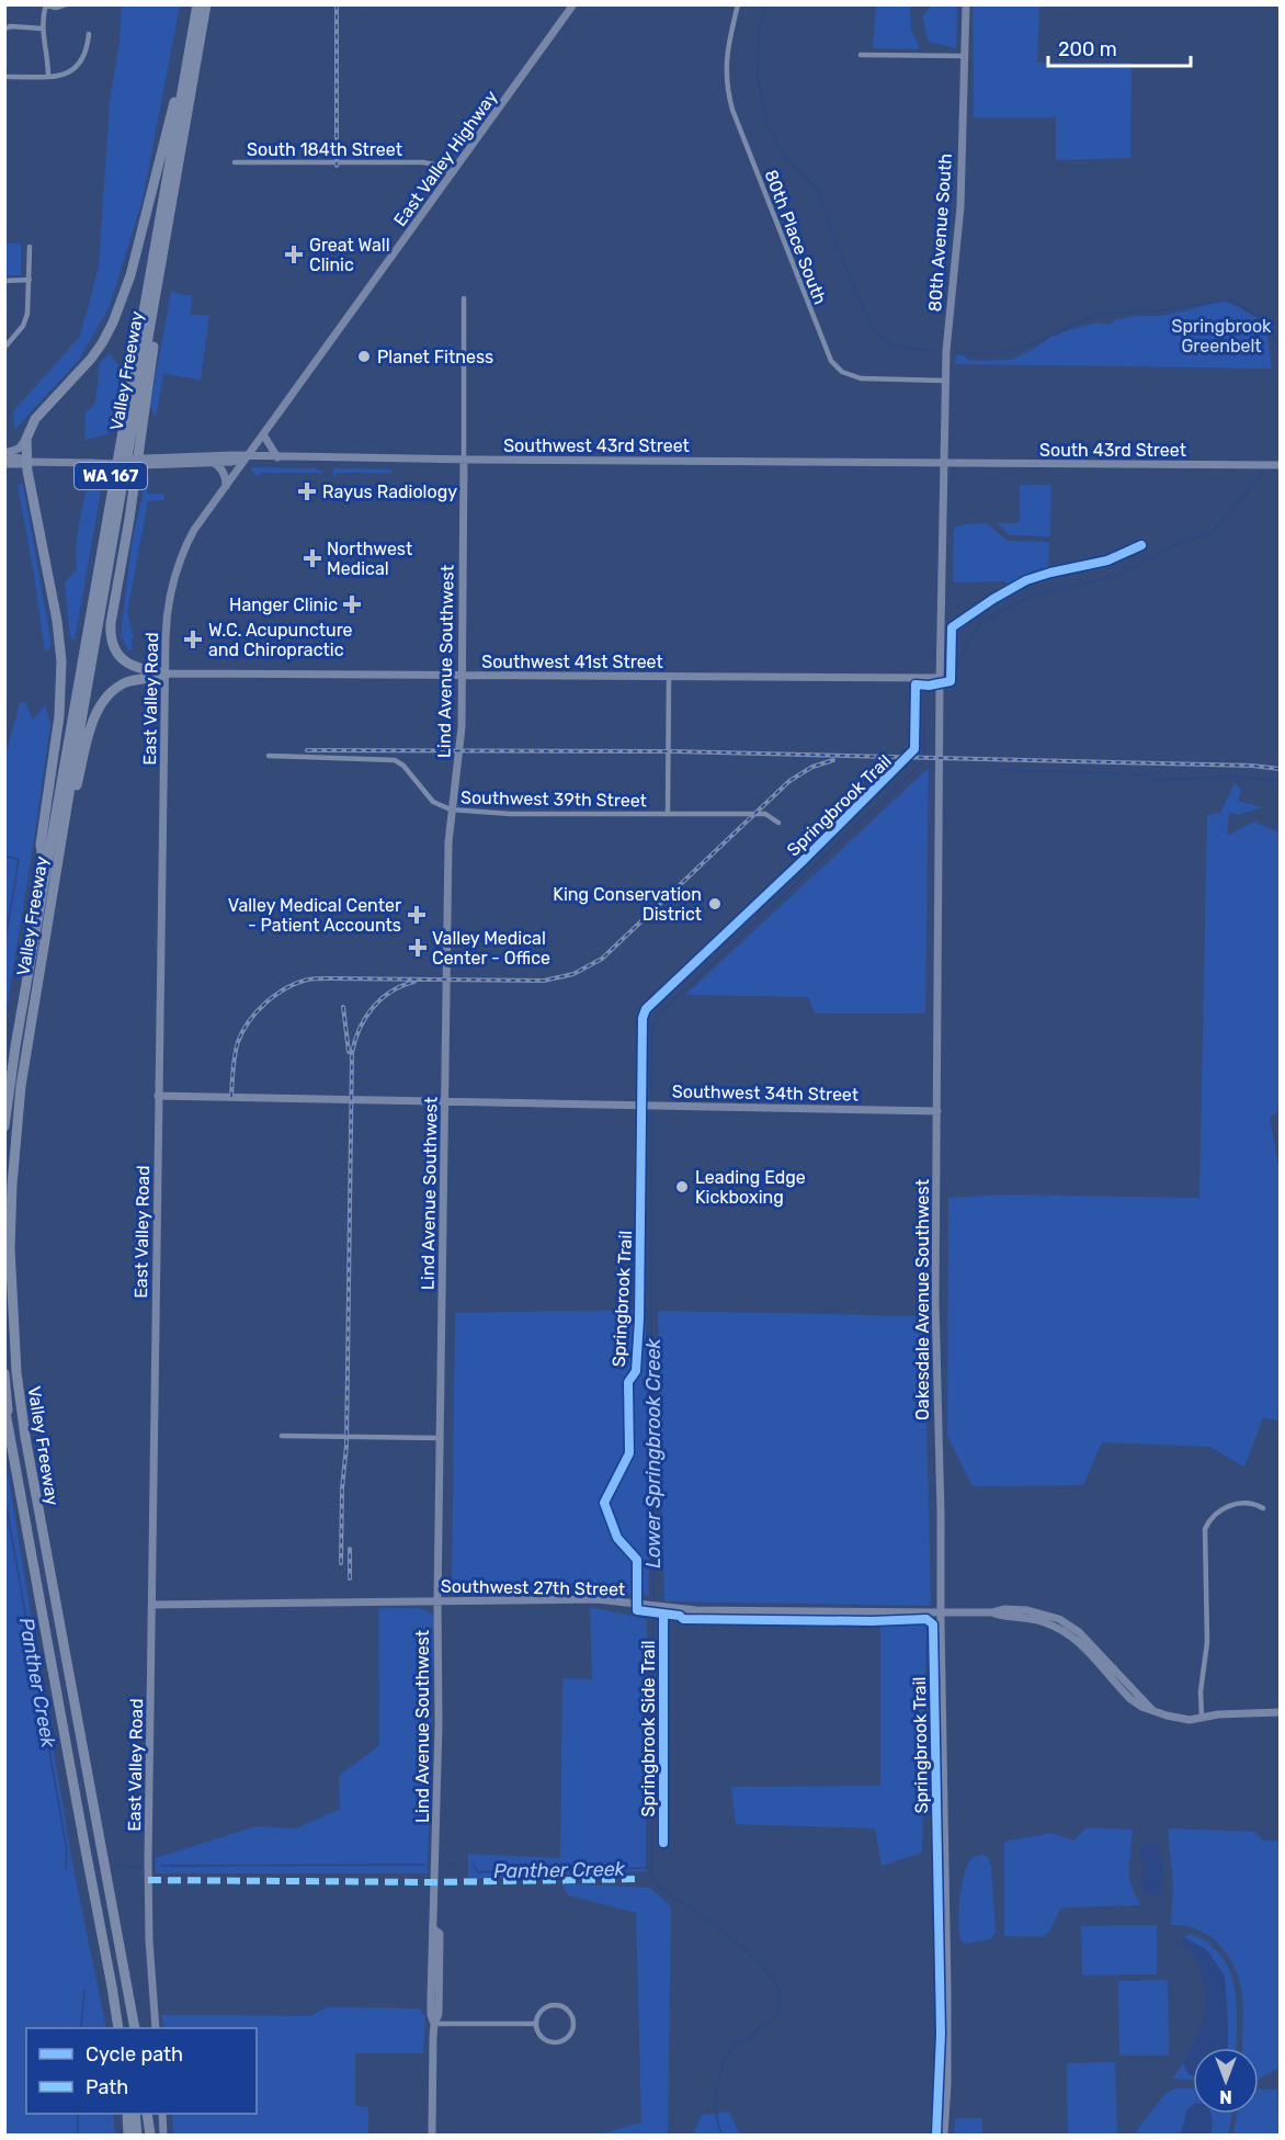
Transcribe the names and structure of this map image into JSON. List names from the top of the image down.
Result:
{
  "streets": {
    "highway": ["Valley Freeway", "WA 167"],
    "street": [
      "South 184th Street",
      "East Valley Highway",
      "80th Avenue South",
      "80th Place South",
      "Southwest 43rd Street",
      "South 43rd Street",
      "Lind Avenue Southwest",
      "Southwest 41st Street",
      "East Valley Road",
      "Southwest 39th Street",
      "Southwest 34th Street",
      "Oakesdale Avenue Southwest",
      "Southwest 27th Street"
    ],
    "cycle path": ["Springbrook Trail", "Springbrook Side Trail"]
  },
  "crossings": [
    ["South 184th Street", "East Valley Highway"],
    ["East Valley Highway", "Southwest 43rd Street"],
    ["East Valley Highway", "East Valley Road"],
    ["80th Avenue South", "80th Place South"],
    ["80th Avenue South", "Southwest 43rd Street"],
    ["80th Avenue South", "South 43rd Street"],
    ["80th Avenue South", "Oakesdale Avenue Southwest"],
    ["Southwest 43rd Street", "South 43rd Street"],
    ["Southwest 43rd Street", "Lind Avenue Southwest"],
    ["Southwest 43rd Street", "East Valley Road"],
    ["Southwest 43rd Street", "Oakesdale Avenue Southwest"],
    ["South 43rd Street", "Oakesdale Avenue Southwest"],
    ["Lind Avenue Southwest", "Southwest 41st Street"],
    ["Lind Avenue Southwest", "Southwest 39th Street"],
    ["Lind Avenue Southwest", "Southwest 34th Street"],
    ["Lind Avenue Southwest", "Southwest 27th Street"],
    ["Southwest 41st Street", "East Valley Road"],
    ["Southwest 41st Street", "Oakesdale Avenue Southwest"],
    ["East Valley Road", "Southwest 34th Street"],
    ["East Valley Road", "Southwest 27th Street"],
    ["Southwest 34th Street", "Oakesdale Avenue Southwest"],
    ["Oakesdale Avenue Southwest", "Southwest 27th Street"]
  ],
  "water": ["Lower Springbrook Creek", "Panther Creek"],
  "parks": ["Springbrook Greenbelt"],
  "places": {
    "health": [
      "Great Wall Clinic",
      "Rayus Radiology",
      "Northwest Medical",
      "Hanger Clinic",
      "W.C. Acupuncture and Chiropractic",
      "Valley Medical Center - Patient Accounts",
      "Valley Medical Center - Office"
    ],
    "other": ["Planet Fitness", "King Conservation District", "Leading Edge Kickboxing"]
  },
  "legend": ["Cycle path", "Path"],
  "scale_bar": "200 m",
  "north": "bottom"
}
